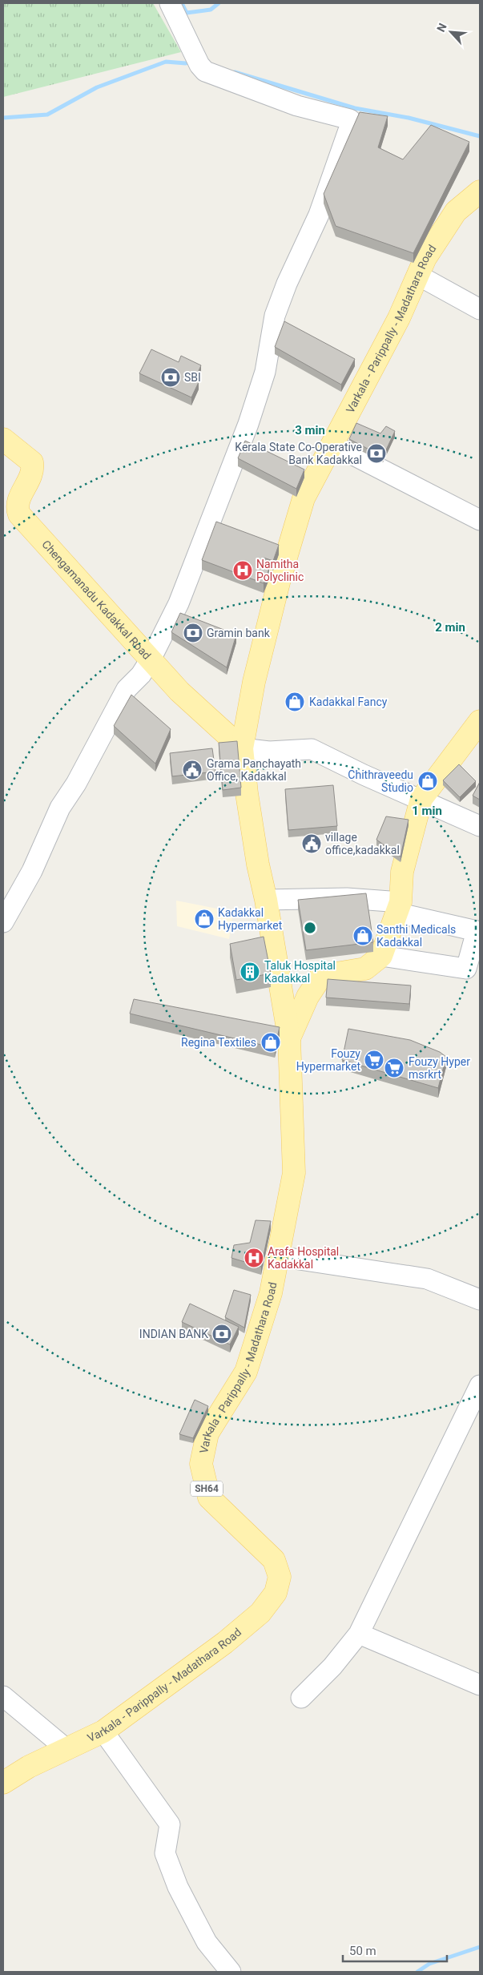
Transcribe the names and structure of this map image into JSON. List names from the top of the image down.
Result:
{
  "streets": {
    "main road": ["Varkala - Parippally - Madathara Road", "Chengamanadu Kadakkal Road", "SH64"]
  },
  "crossings": [
    ["Varkala - Parippally - Madathara Road", "Chengamanadu Kadakkal Road"]
  ],
  "places": {
    "bank": [
      "SBI",
      "Kerala State Co-Operative Bank Kadakkal",
      "Gramin bank",
      "INDIAN BANK"
    ],
    "hospital": ["Namitha Polyclinic", "Arafa Hospital Kadakkal"],
    "shop": [
      "Kadakkal Fancy",
      "Chithraveedu Studio",
      "Kadakkal Hypermarket",
      "Santhi Medicals Kadakkal",
      "Regina Textiles"
    ],
    "public building": ["Grama Panchayath Office, Kadakkal", "village office,kadakkal"],
    "building": ["Taluk Hospital Kadakkal"],
    "supermarket": ["Fouzy Hypermarket", "Fouzy Hyper msrkrt"]
  },
  "scale_bar": "50 m",
  "north": "top left",
  "rings": ["3 min", "2 min", "1 min"]
}
